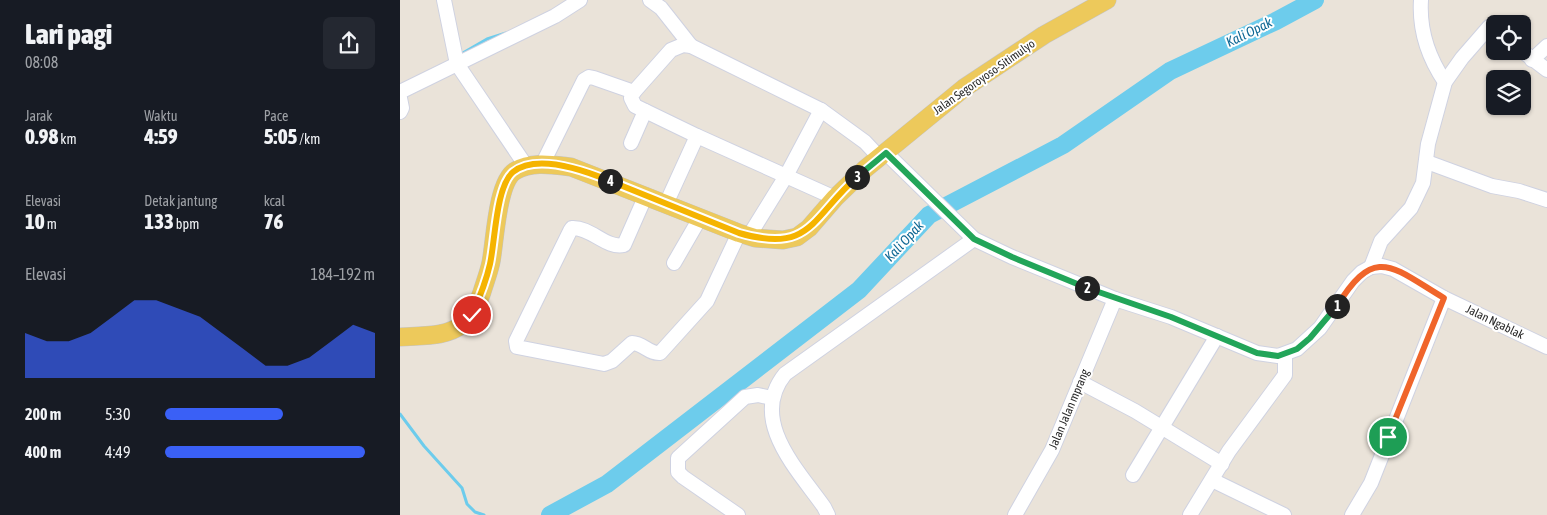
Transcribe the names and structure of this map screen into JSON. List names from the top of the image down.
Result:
{
  "streets": {
    "main road": ["Jalan Segoroyoso-Sitimulyo"],
    "street": ["Jalan Ngablak", "Jalan Jalan mprang"]
  },
  "water": ["Kali Opak"],
  "page": {
    "heading": ["Lari pagi", "08:08"],
    "stats": [
      ["Jarak", "0.98 km"],
      ["Waktu", "4:59"],
      ["Pace", "5:05 /km"],
      ["Elevasi", "10 m"],
      ["Detak jantung", "133 bpm"],
      ["kcal", "76"]
    ],
    "pins": [
      "3",
      "4",
      "2",
      "1"
    ],
    "chart": ["Elevasi", "184–192 m"],
    "list": [
      {
        "name": "200 m",
        "note": "5:30"
      },
      {
        "name": "400 m",
        "note": "4:49"
      }
    ]
  }
}
